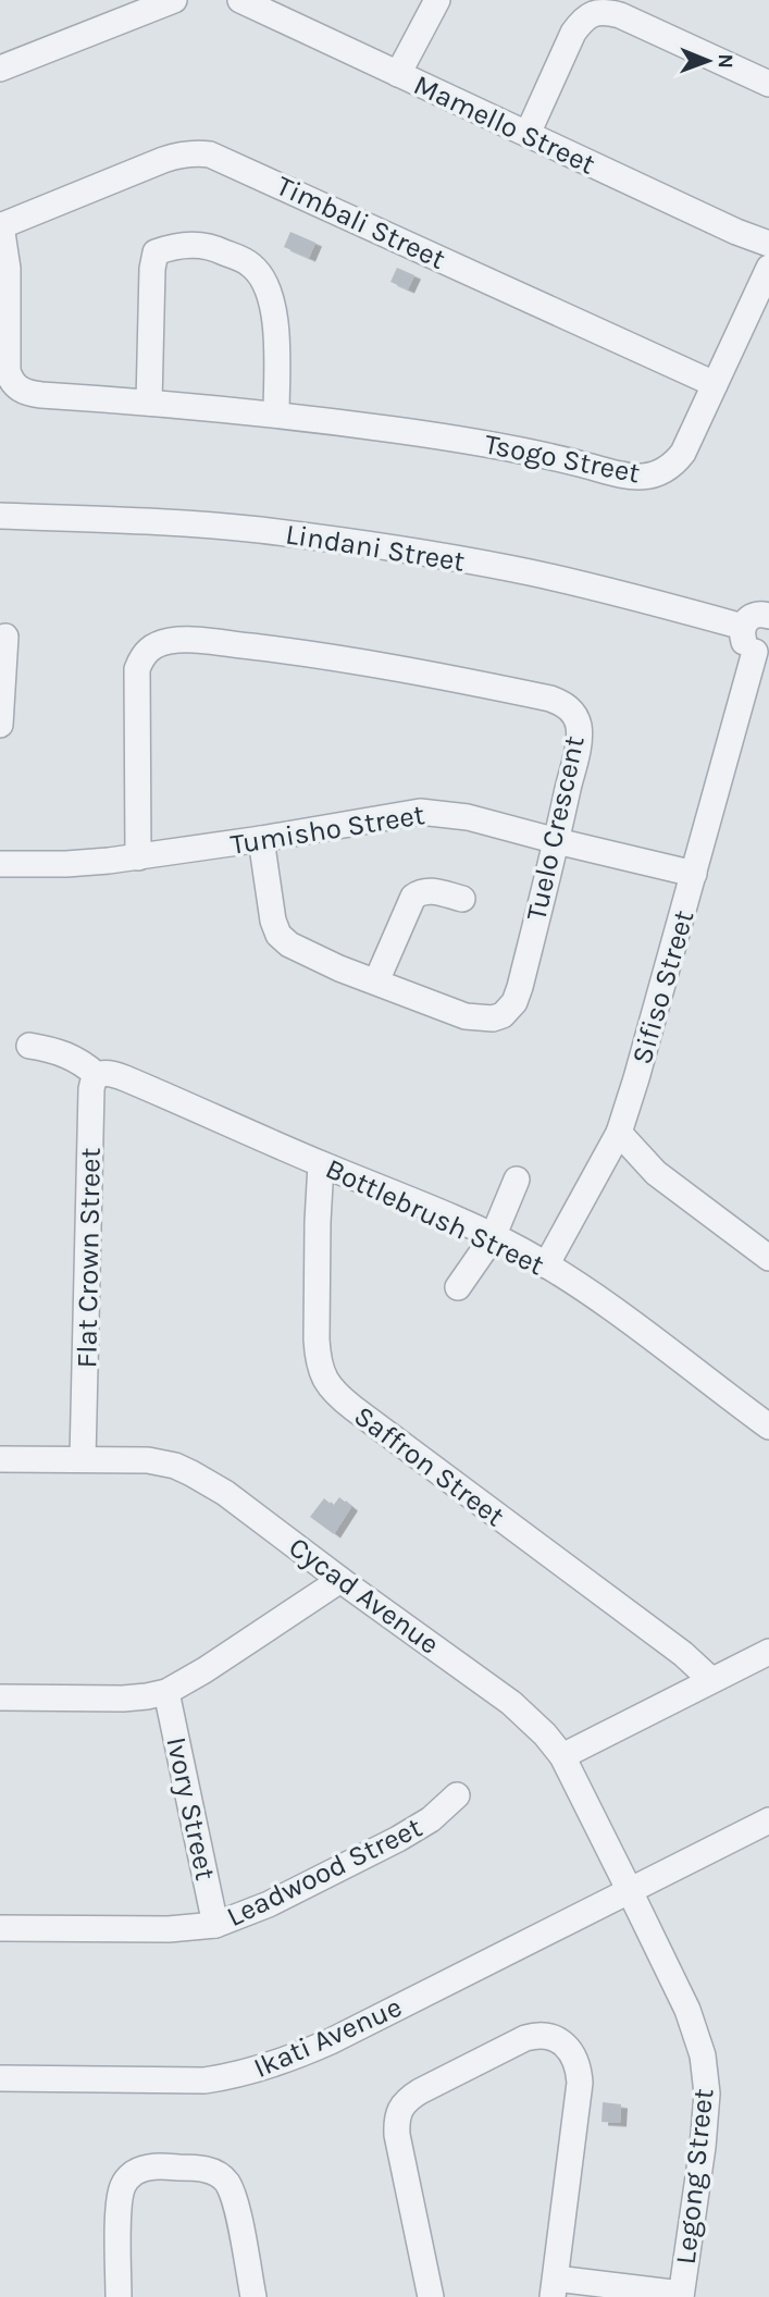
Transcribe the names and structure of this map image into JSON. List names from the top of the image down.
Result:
{
  "streets": {
    "street": [
      "Mamello Street",
      "Timbali Street",
      "Tsogo Street",
      "Lindani Street",
      "Tuelo Crescent",
      "Tumisho Street",
      "Sifiso Street",
      "Bottlebrush Street",
      "Flat Crown Street",
      "Saffron Street",
      "Cycad Avenue",
      "Ivory Street",
      "Leadwood Street",
      "Ikati Avenue",
      "Legong Street"
    ]
  },
  "crossings": [
    ["Timbali Street", "Tsogo Street"],
    ["Tuelo Crescent", "Tumisho Street"],
    ["Tumisho Street", "Sifiso Street"],
    ["Sifiso Street", "Bottlebrush Street"],
    ["Bottlebrush Street", "Flat Crown Street"],
    ["Bottlebrush Street", "Saffron Street"],
    ["Flat Crown Street", "Cycad Avenue"],
    ["Cycad Avenue", "Ikati Avenue"],
    ["Cycad Avenue", "Legong Street"],
    ["Ivory Street", "Leadwood Street"],
    ["Ikati Avenue", "Legong Street"]
  ],
  "north": "right"
}
